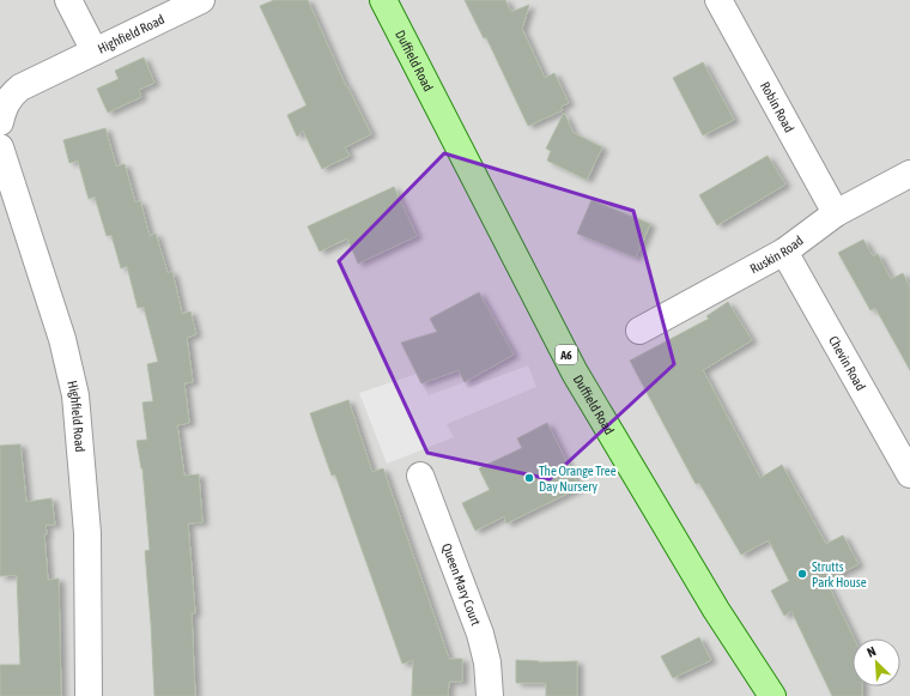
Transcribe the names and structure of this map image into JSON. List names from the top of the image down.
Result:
{
  "streets": {
    "main road": ["Duffield Road", "A6"],
    "street": [
      "Highfield Road",
      "Robin Road",
      "Ruskin Road",
      "Chevin Road",
      "Queen Mary Court"
    ]
  },
  "crossings": [
    ["Robin Road", "Ruskin Road"],
    ["Ruskin Road", "Chevin Road"]
  ],
  "places": ["The Orange Tree Day Nursery", "Strutts Park House"],
  "north": "top left"
}
